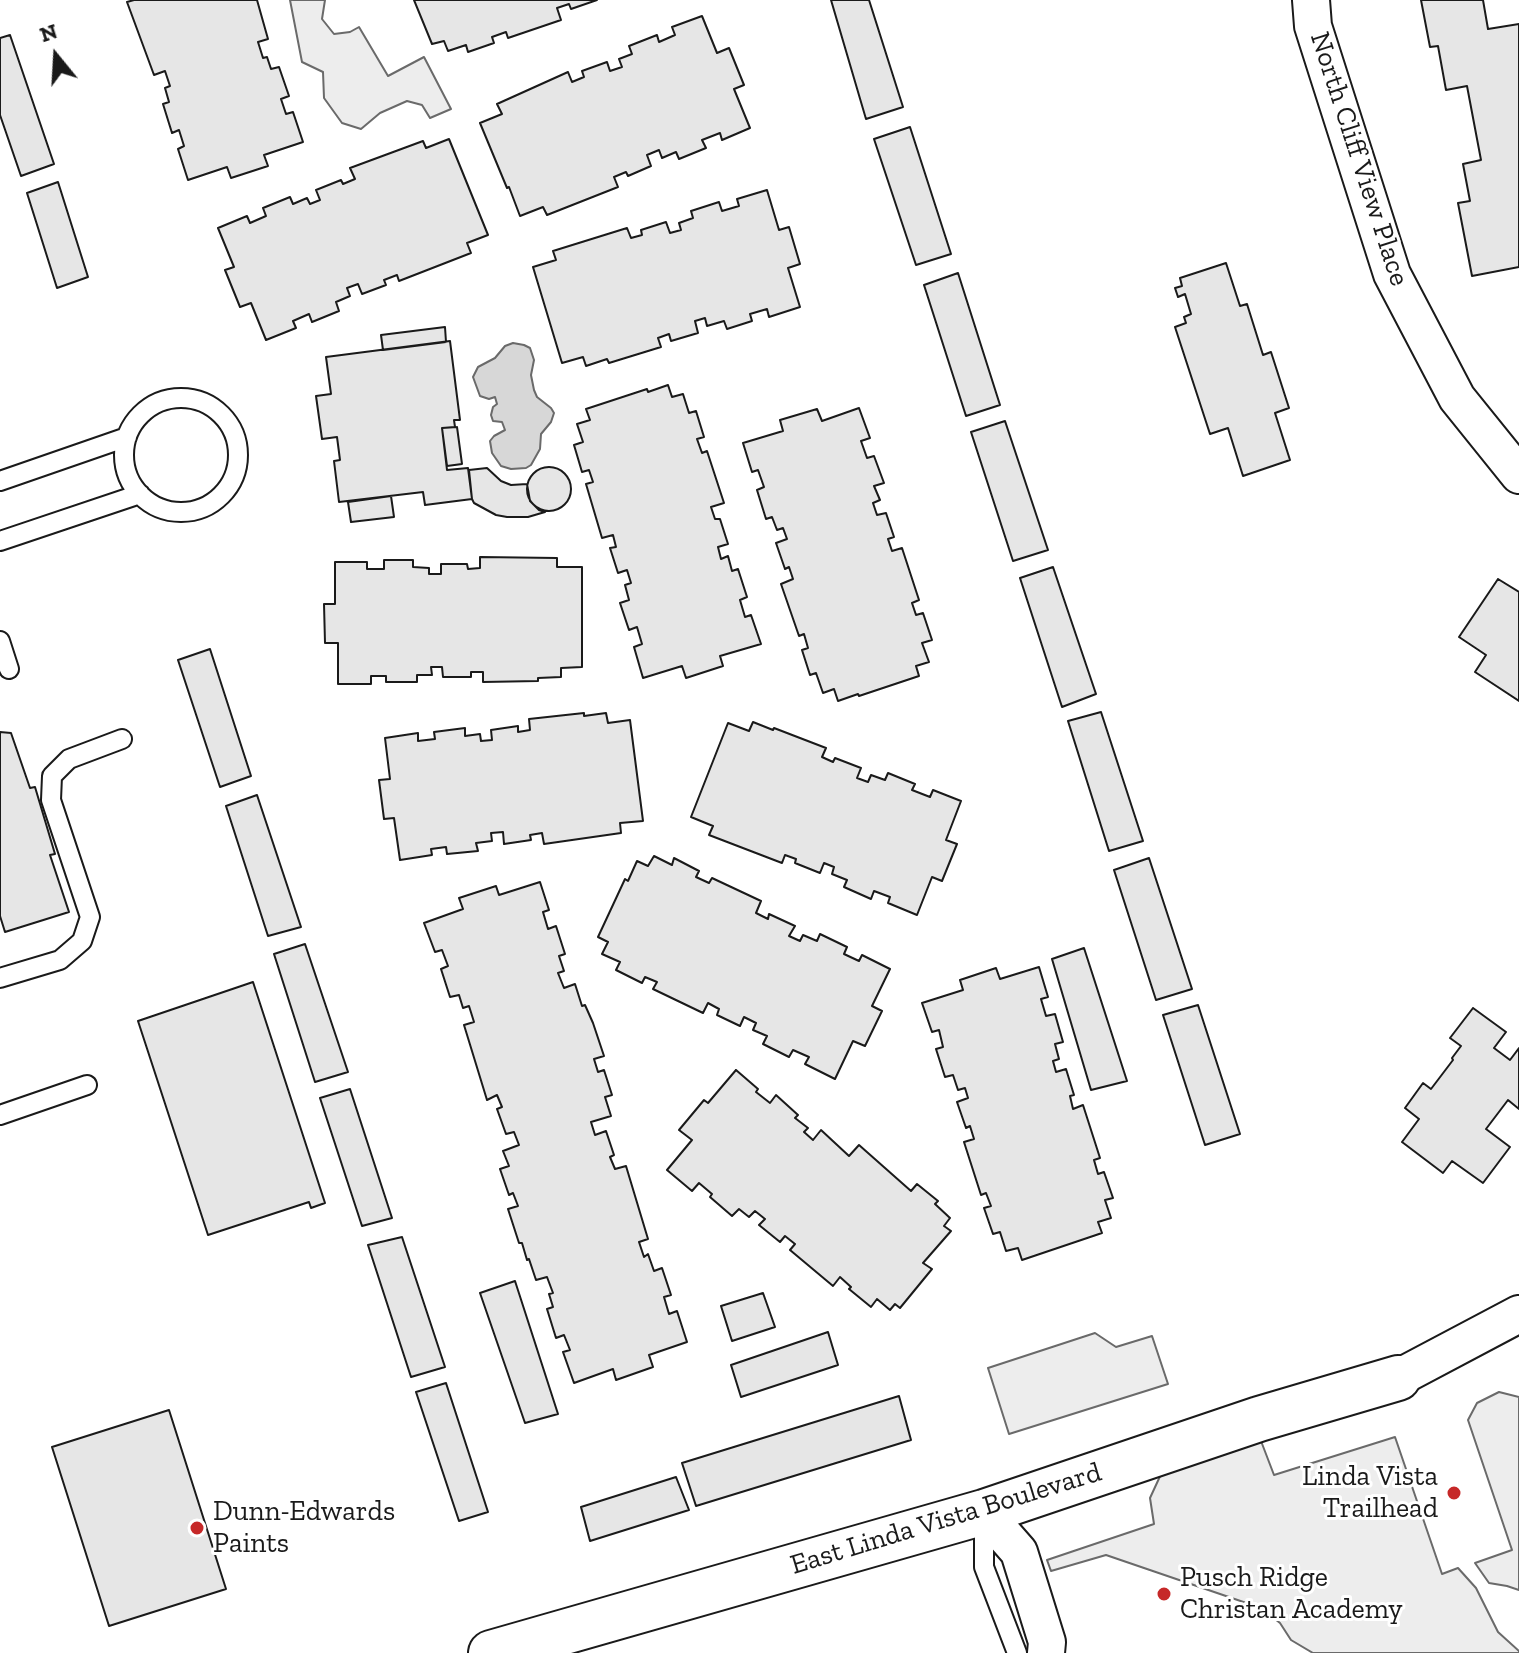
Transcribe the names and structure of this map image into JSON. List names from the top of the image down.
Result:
{
  "streets": {
    "street": ["North Cliff View Place", "East Linda Vista Boulevard"]
  },
  "places": ["Linda Vista Trailhead", "Dunn-Edwards Paints", "Pusch Ridge Christan Academy"],
  "north": "top"
}
